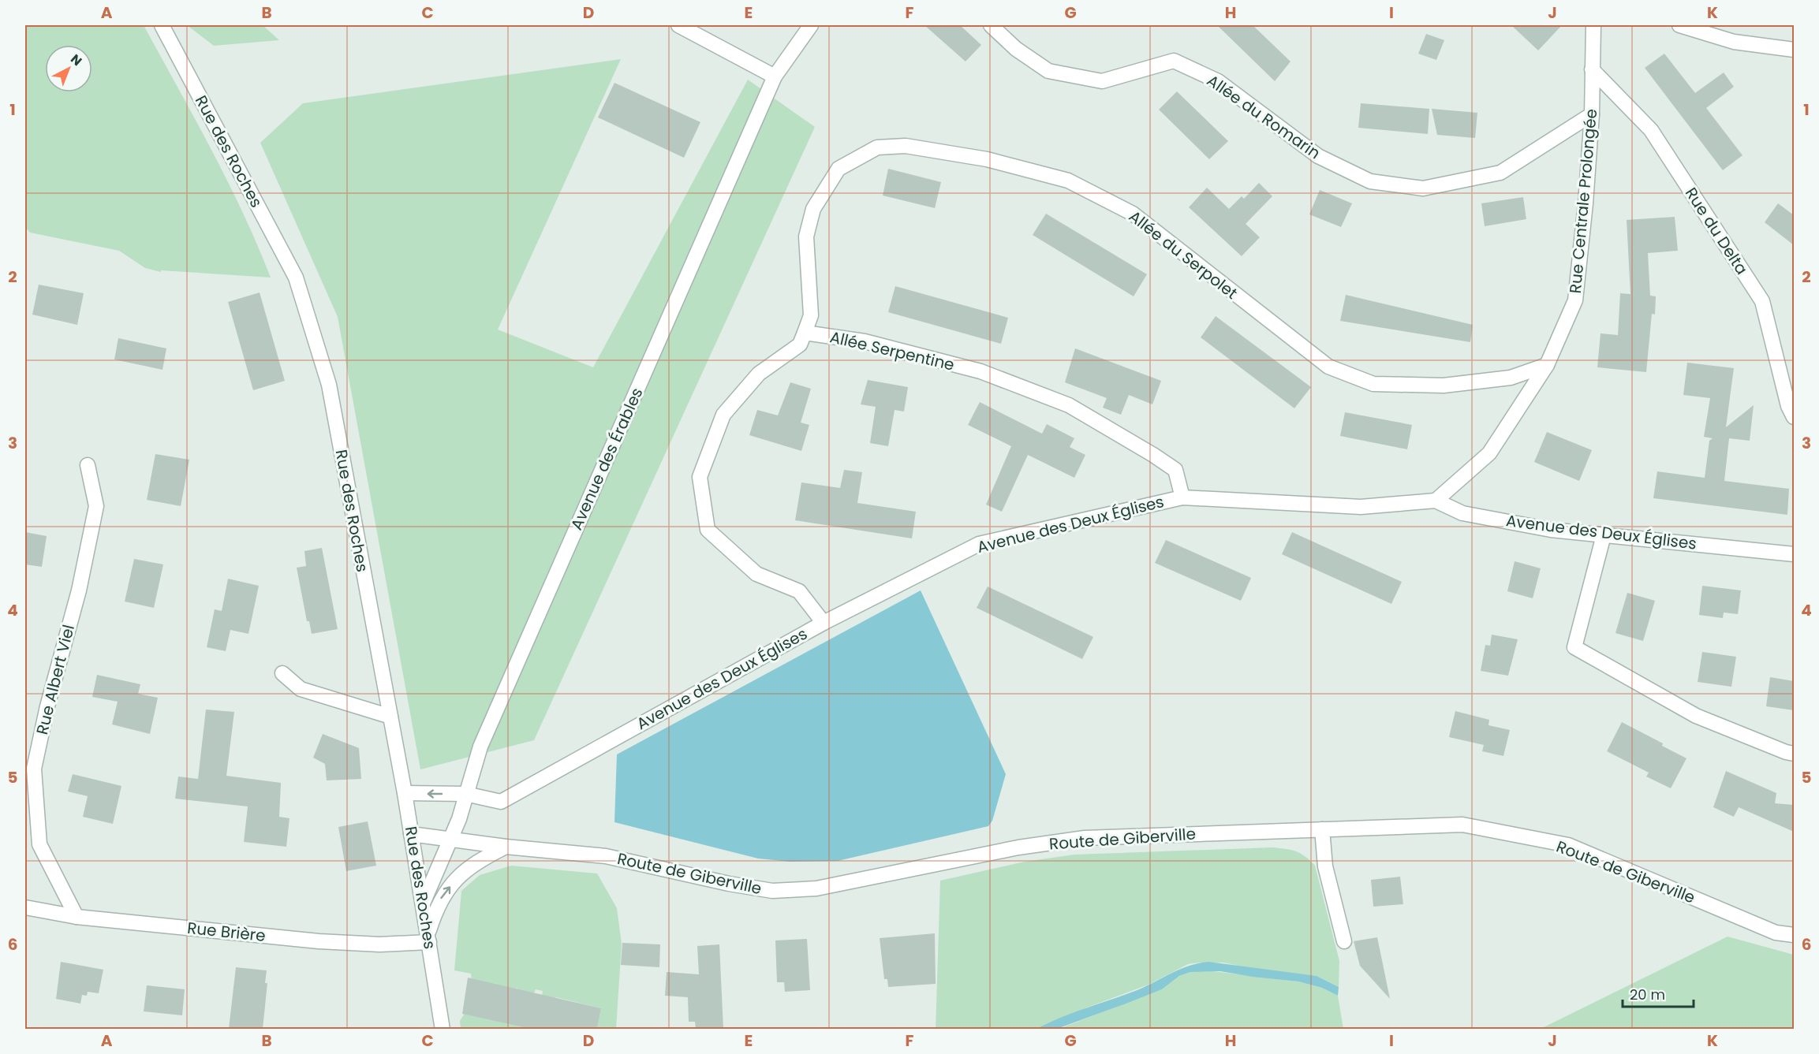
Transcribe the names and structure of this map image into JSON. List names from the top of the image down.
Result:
{
  "streets": {
    "street": [
      "Allée du Romarin",
      "Rue des Roches",
      "Rue Centrale Prolongée",
      "Rue du Delta",
      "Allée du Serpolet",
      "Allée Serpentine",
      "Avenue des Érables",
      "Avenue des Deux Églises",
      "Rue Albert Viel",
      "Route de Giberville",
      "Rue Brière"
    ]
  },
  "crossings": [
    ["Allée du Romarin", "Rue Centrale Prolongée"],
    ["Rue des Roches", "Avenue des Érables"],
    ["Rue des Roches", "Avenue des Deux Églises"],
    ["Rue des Roches", "Route de Giberville"],
    ["Rue des Roches", "Rue Brière"],
    ["Rue Centrale Prolongée", "Rue du Delta"],
    ["Rue Centrale Prolongée", "Allée du Serpolet"],
    ["Rue Centrale Prolongée", "Avenue des Deux Églises"],
    ["Allée du Serpolet", "Allée Serpentine"],
    ["Allée Serpentine", "Avenue des Deux Églises"],
    ["Avenue des Érables", "Avenue des Deux Églises"],
    ["Avenue des Érables", "Route de Giberville"],
    ["Rue Albert Viel", "Rue Brière"]
  ],
  "scale_bar": "20 m",
  "north": "top right",
  "grid": {
    "columns": [
      "A",
      "B",
      "C",
      "D",
      "E",
      "F",
      "G",
      "H",
      "I",
      "J",
      "K"
    ],
    "rows": [
      "1",
      "2",
      "3",
      "4",
      "5",
      "6"
    ]
  }
}
